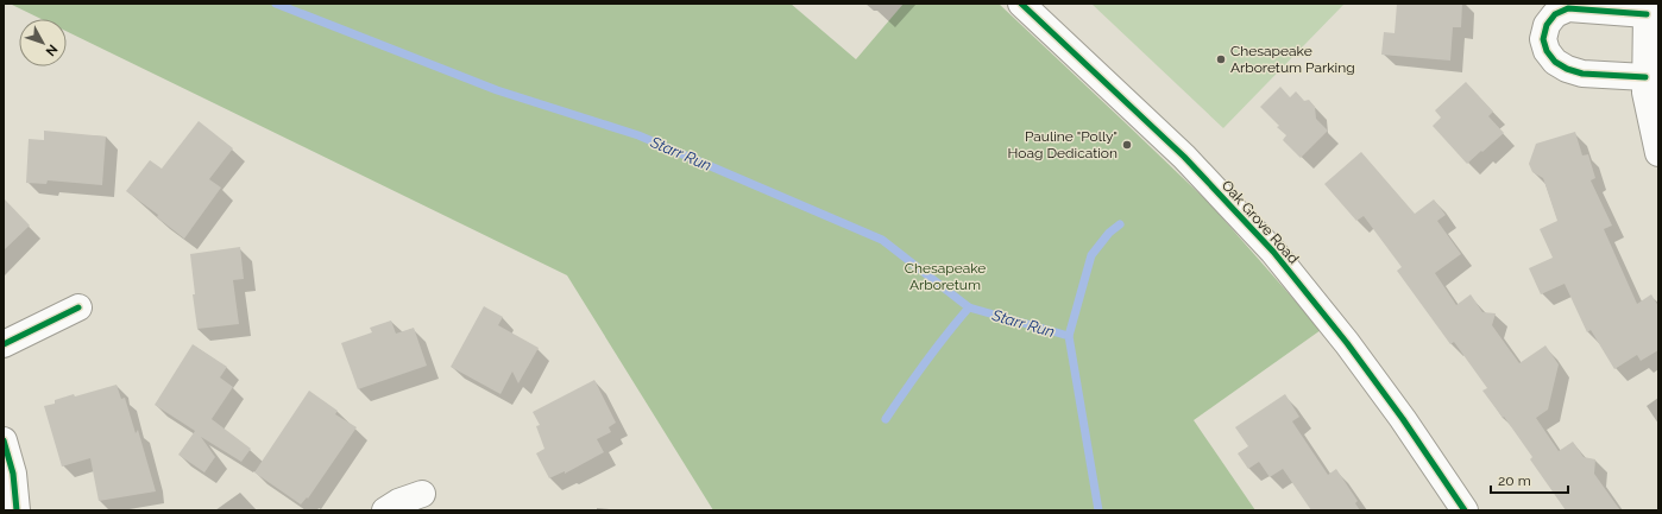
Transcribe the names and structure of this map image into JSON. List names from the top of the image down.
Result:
{
  "streets": {
    "street": ["Oak Grove Road"]
  },
  "water": ["Starr Run"],
  "parks": ["Chesapeake Arboretum"],
  "places": ["Chesapeake Arboretum Parking", "Pauline \"Polly\" Hoag Dedication"],
  "scale_bar": "20 m",
  "north": "bottom right"
}
